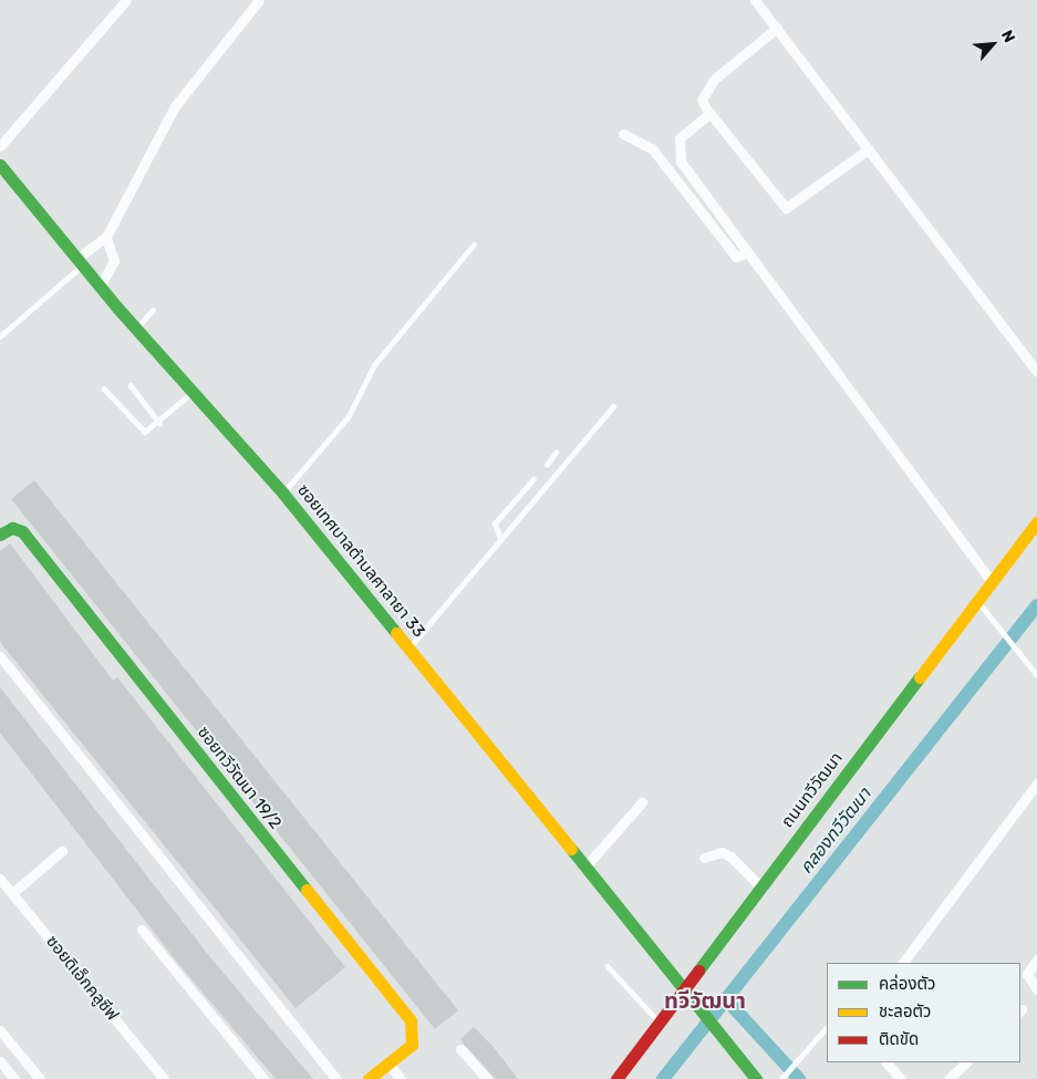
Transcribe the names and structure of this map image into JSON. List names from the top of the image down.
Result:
{
  "streets": {
    "street": [
      "ซอยเทศบาลตำบลศาลายา 33",
      "ซอยทวีวัฒนา 19/2",
      "ถนนทวีวัฒนา",
      "ซอยดิเอ็กคลูซีฟ"
    ]
  },
  "crossings": [
    ["ซอยเทศบาลตำบลศาลายา 33", "ถนนทวีวัฒนา"]
  ],
  "districts": ["ทวีวัฒนา"],
  "water": ["คลองทวีวัฒนา"],
  "legend": ["คล่องตัว", "ชะลอตัว", "ติดขัด"],
  "north": "top right"
}
